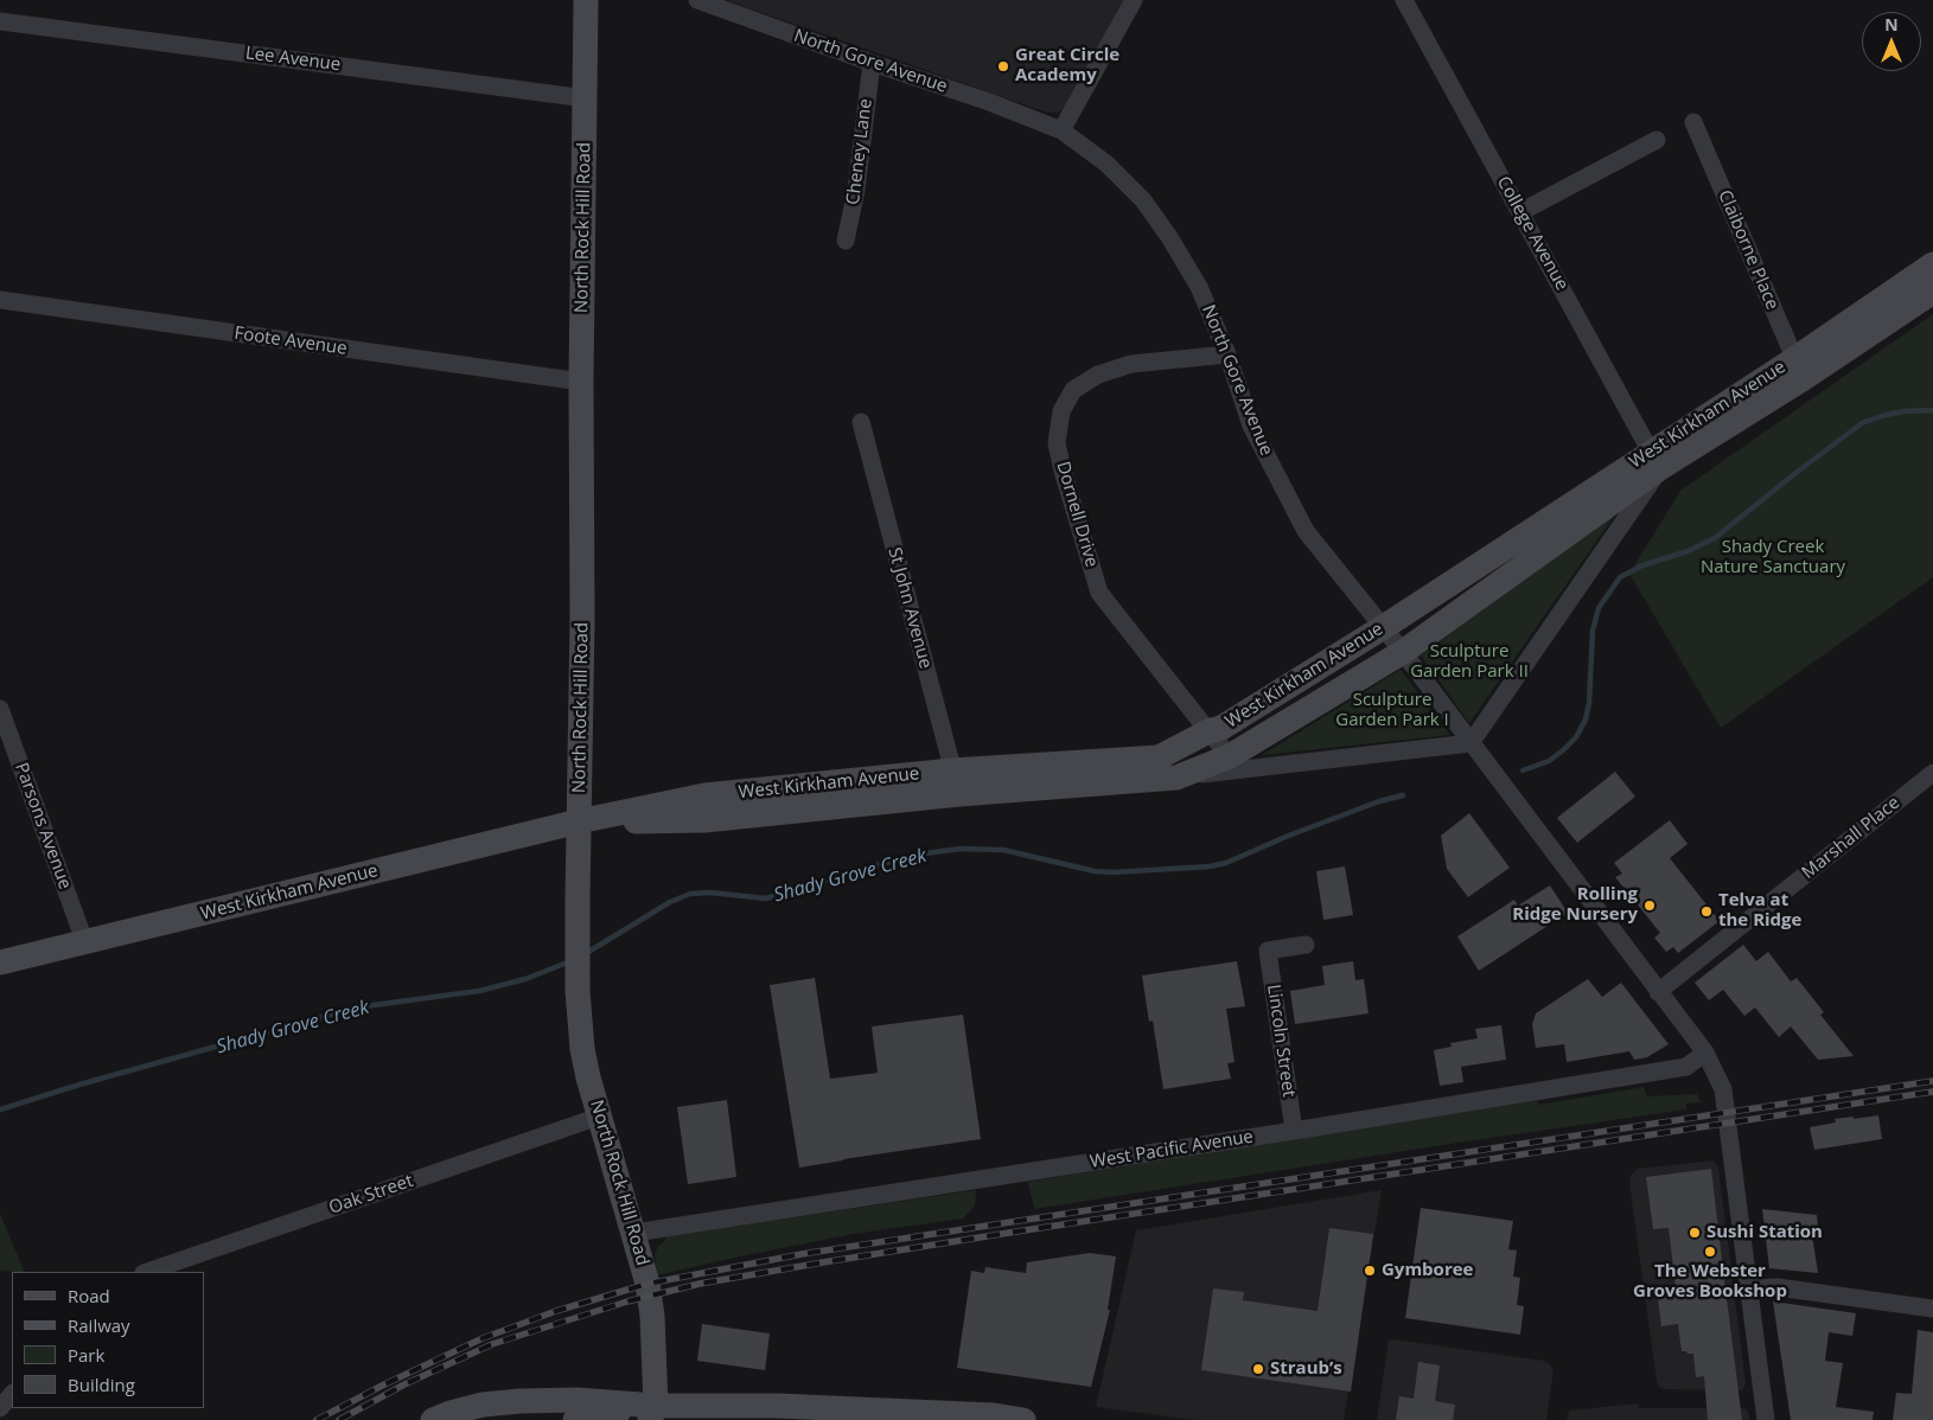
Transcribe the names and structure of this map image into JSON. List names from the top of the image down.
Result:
{
  "streets": {
    "street": [
      "Lee Avenue",
      "North Gore Avenue",
      "Cheney Lane",
      "North Rock Hill Road",
      "College Avenue",
      "Claiborne Place",
      "Foote Avenue",
      "West Kirkham Avenue",
      "Dornell Drive",
      "St John Avenue",
      "Parsons Avenue",
      "Marshall Place",
      "Lincoln Street",
      "West Pacific Avenue",
      "Oak Street"
    ]
  },
  "crossings": [
    ["Lee Avenue", "North Rock Hill Road"],
    ["North Gore Avenue", "Cheney Lane"],
    ["North Gore Avenue", "West Kirkham Avenue"],
    ["North Gore Avenue", "Dornell Drive"],
    ["North Gore Avenue", "Marshall Place"],
    ["North Gore Avenue", "West Pacific Avenue"],
    ["North Rock Hill Road", "Foote Avenue"],
    ["North Rock Hill Road", "West Kirkham Avenue"],
    ["North Rock Hill Road", "West Pacific Avenue"],
    ["North Rock Hill Road", "Oak Street"],
    ["College Avenue", "West Kirkham Avenue"],
    ["Claiborne Place", "West Kirkham Avenue"],
    ["West Kirkham Avenue", "Dornell Drive"],
    ["West Kirkham Avenue", "St John Avenue"],
    ["West Kirkham Avenue", "Parsons Avenue"],
    ["Lincoln Street", "West Pacific Avenue"]
  ],
  "water": ["Shady Grove Creek"],
  "parks": ["Shady Creek Nature Sanctuary", "Sculpture Garden Park II", "Sculpture Garden Park I"],
  "places": [
    "Great Circle Academy",
    "Rolling Ridge Nursery",
    "Telva at the Ridge",
    "Sushi Station",
    "The Webster Groves Bookshop",
    "Gymboree",
    "Straub’s"
  ],
  "legend": [
    "Road",
    "Railway",
    "Park",
    "Building"
  ],
  "north": "top"
}
